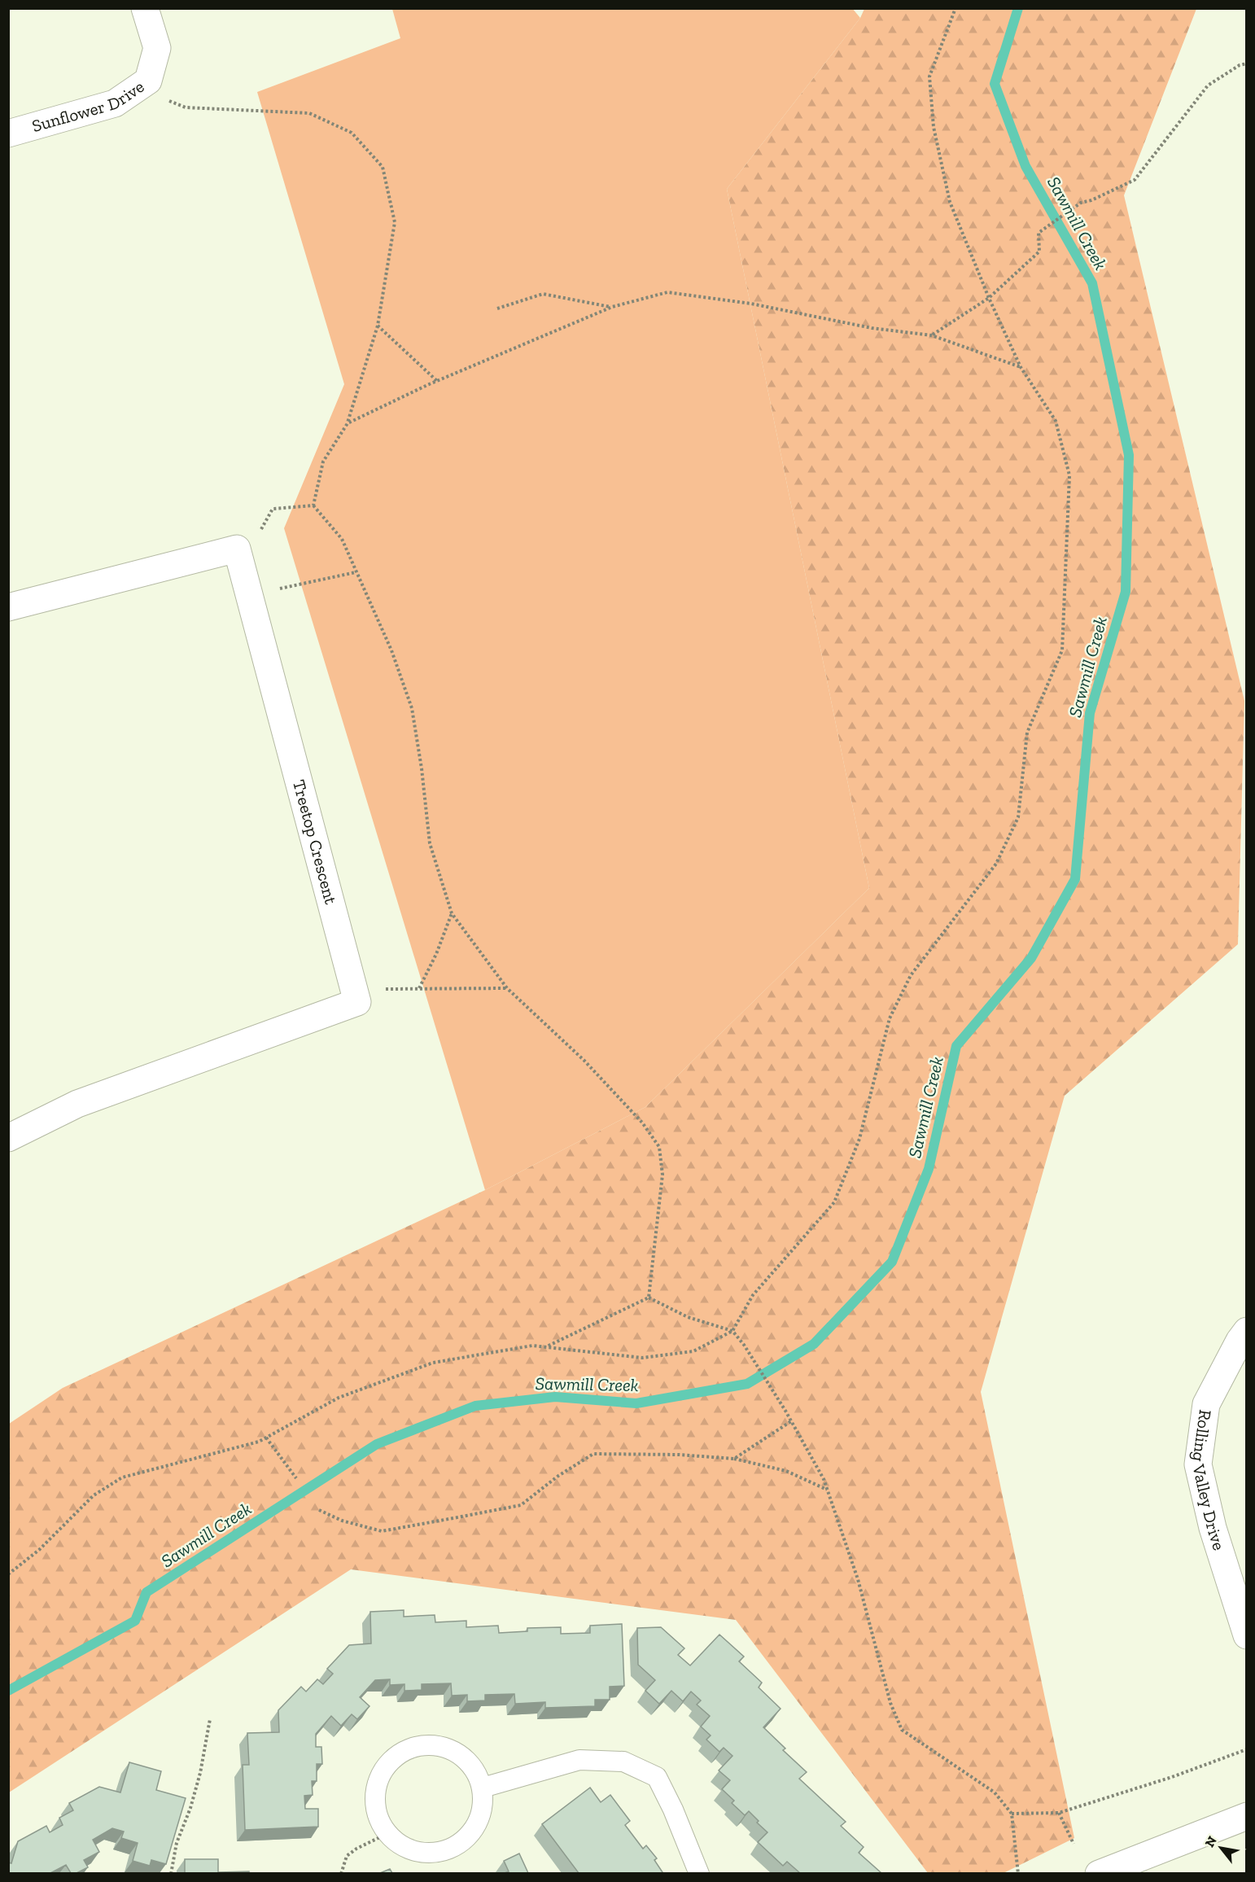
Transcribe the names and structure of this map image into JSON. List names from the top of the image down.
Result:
{
  "streets": {
    "street": ["Sunflower Drive", "Treetop Crescent", "Rolling Valley Drive"]
  },
  "water": ["Sawmill Creek"],
  "north": "top left"
}
